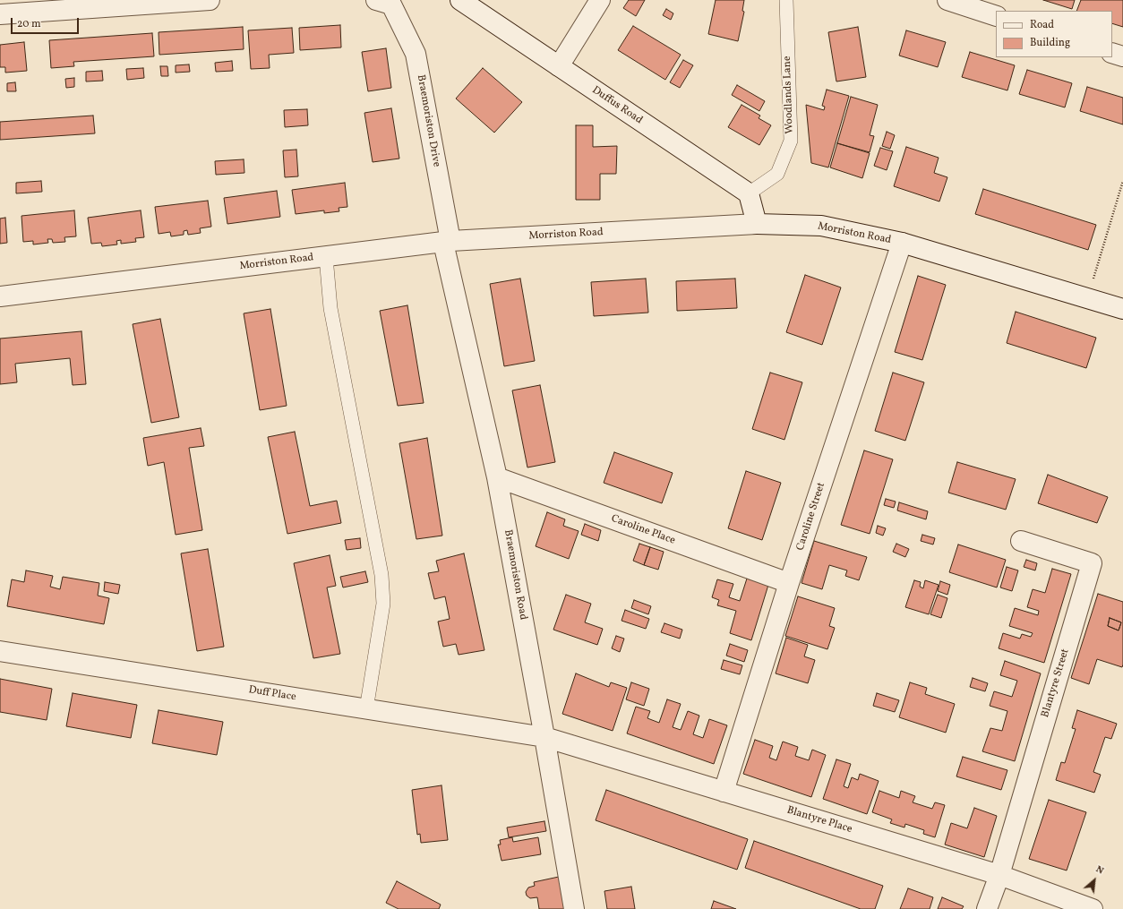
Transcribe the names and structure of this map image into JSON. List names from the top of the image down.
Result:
{
  "streets": {
    "street": [
      "Duffus Road",
      "Braemoriston Drive",
      "Morriston Road",
      "Caroline Street",
      "Caroline Place",
      "Braemoriston Road",
      "Blantyre Street",
      "Duff Place",
      "Blantyre Place"
    ],
    "lane": ["Woodlands Lane"]
  },
  "crossings": [
    ["Woodlands Lane", "Duffus Road"],
    ["Braemoriston Drive", "Morriston Road"],
    ["Braemoriston Drive", "Braemoriston Road"],
    ["Morriston Road", "Caroline Street"],
    ["Morriston Road", "Braemoriston Road"],
    ["Caroline Street", "Caroline Place"],
    ["Caroline Street", "Blantyre Place"],
    ["Caroline Place", "Braemoriston Road"],
    ["Braemoriston Road", "Duff Place"],
    ["Braemoriston Road", "Blantyre Place"],
    ["Blantyre Street", "Blantyre Place"],
    ["Duff Place", "Blantyre Place"]
  ],
  "legend": ["Road", "Building"],
  "scale_bar": "20 m",
  "north": "top right"
}
